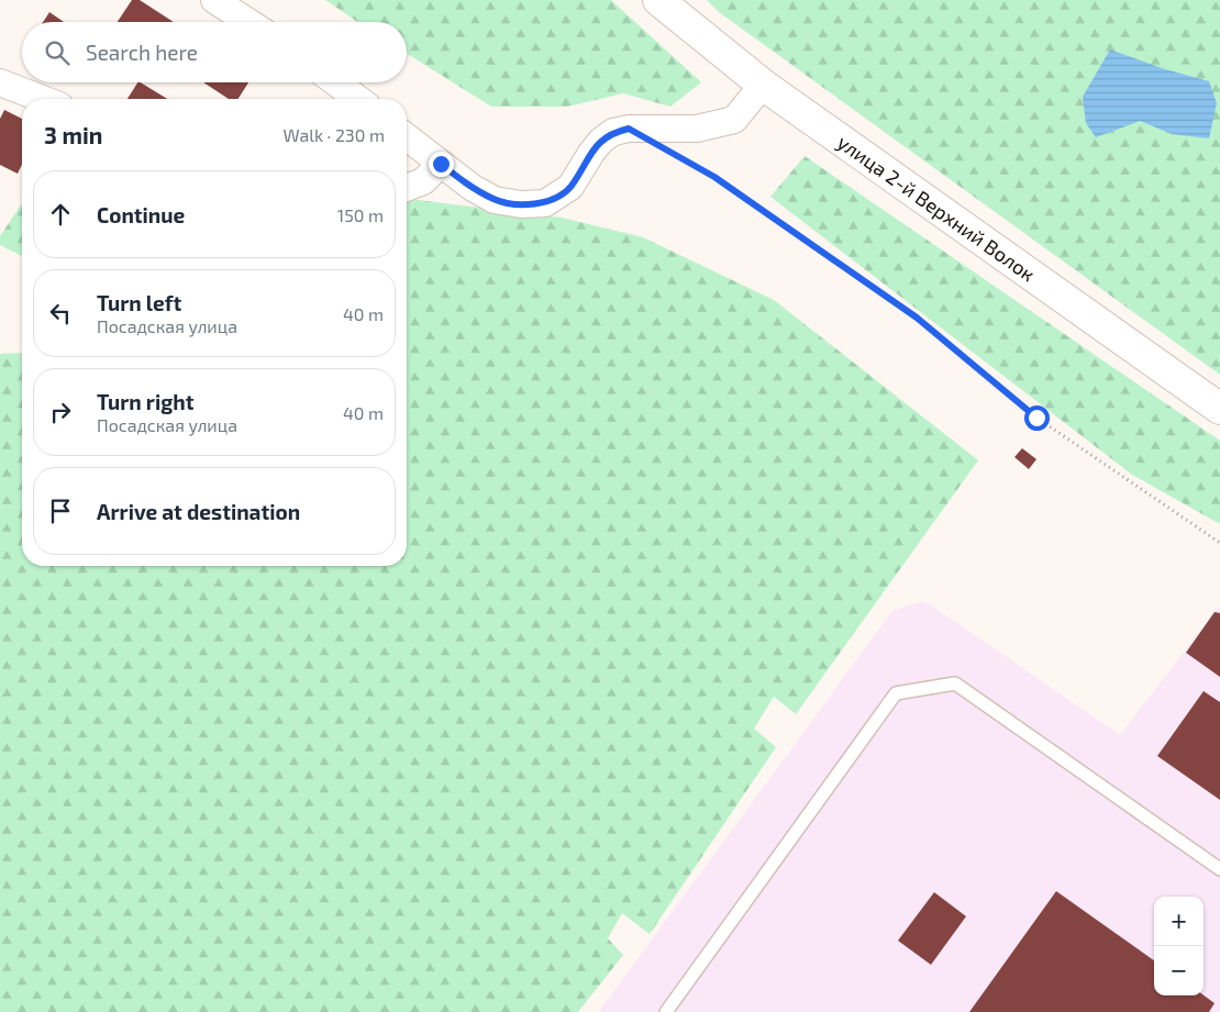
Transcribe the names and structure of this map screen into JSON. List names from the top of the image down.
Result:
{
  "streets": {
    "main road": ["улица 2-й Верхний Волок"]
  },
  "page": {
    "search": "Search here",
    "heading": ["3 min", "Walk · 230 m"],
    "list": [
      ["Continue", "150 m"],
      ["Turn left", "Посадская улица", "40 m"],
      ["Turn right", "Посадская улица", "40 m"],
      "Arrive at destination"
    ],
    "map_buttons": ["+", "−"]
  }
}
